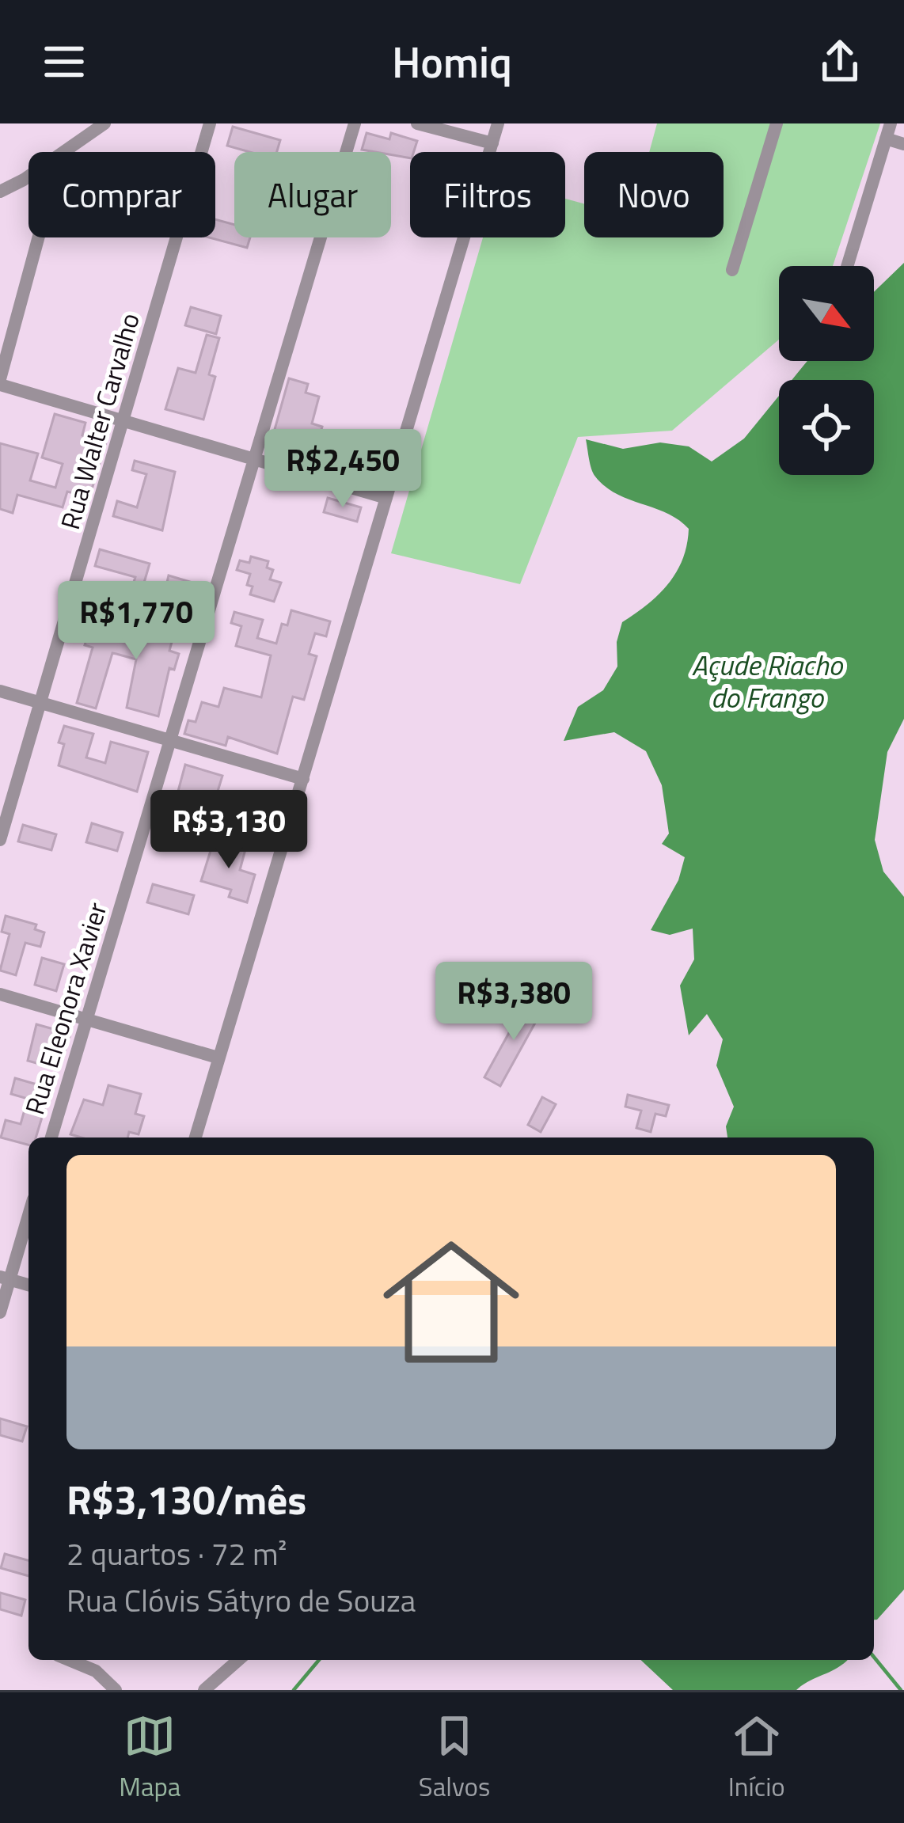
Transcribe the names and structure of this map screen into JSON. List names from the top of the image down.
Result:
{
  "streets": {
    "street": ["Rua Walter Carvalho", "Rua Eleonora Xavier"]
  },
  "water": ["Açude Riacho do Frango"],
  "north": "bottom right",
  "page": {
    "header": "Homiq",
    "chip": [
      "Comprar",
      "Alugar",
      "Filtros",
      "Novo"
    ],
    "price": [
      "R$2,450",
      "R$1,770",
      "R$3,130",
      "R$3,380"
    ],
    "list": [
      {
        "name": "R$3,130/mês",
        "note": "2 quartos · 72 m² · Rua Clóvis Sátyro de Souza"
      }
    ],
    "tabs": ["Mapa", "Salvos", "Início"]
  }
}
